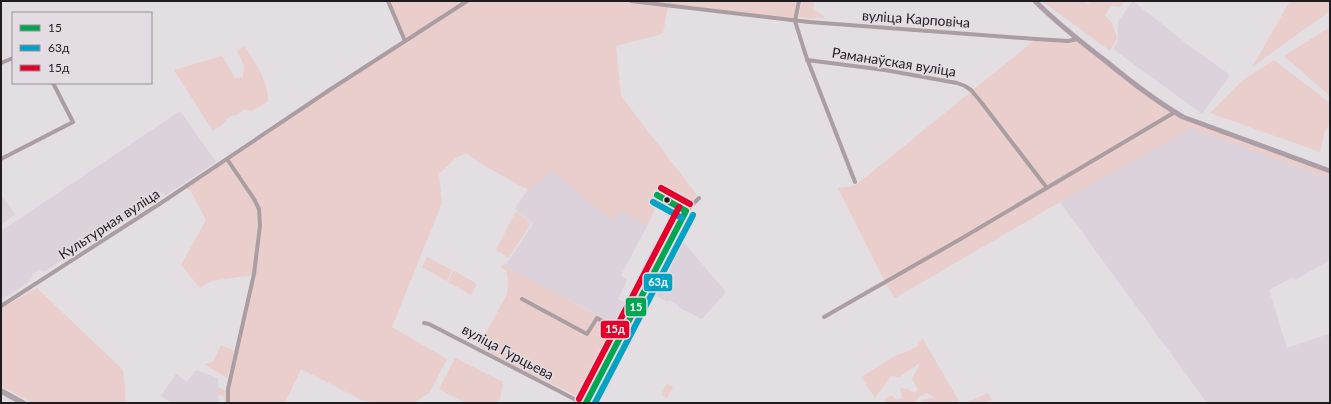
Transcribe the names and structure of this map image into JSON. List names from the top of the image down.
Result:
{
  "streets": {
    "street": [
      "вуліца Карповіча",
      "Раманаўская вуліца",
      "Культурная вуліца",
      "вуліца Гурцьева"
    ]
  },
  "lines": ["transit line 15д", "transit line 15", "transit line 63д"],
  "legend": ["15", "63д", "15д"]
}
